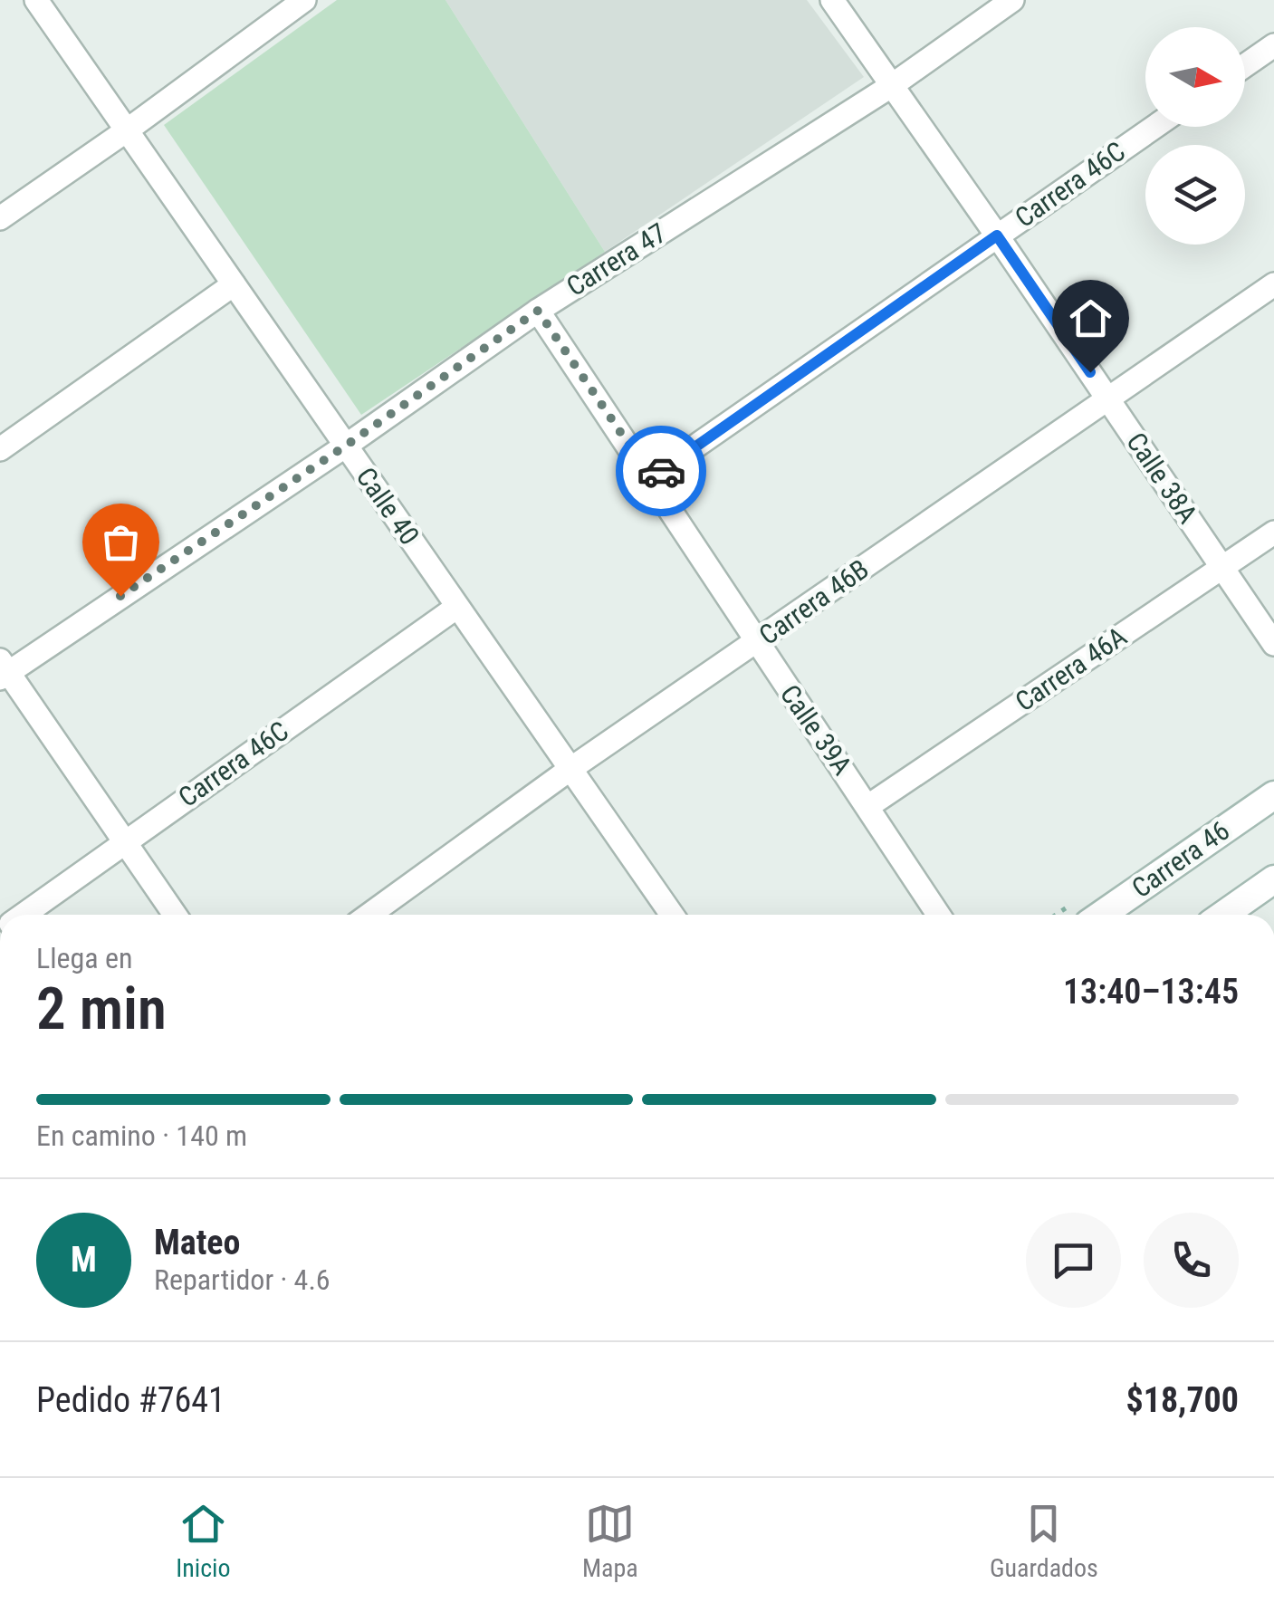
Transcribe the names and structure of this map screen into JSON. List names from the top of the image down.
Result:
{
  "streets": {
    "main road": ["Carrera 46"],
    "street": [
      "Carrera 46C",
      "Carrera 47",
      "Calle 38A",
      "Calle 40",
      "Carrera 46B",
      "Carrera 46A",
      "Calle 39A"
    ]
  },
  "crossings": [
    ["Carrera 46C", "Calle 38A"],
    ["Carrera 46C", "Calle 40"],
    ["Carrera 46C", "Calle 39A"],
    ["Carrera 47", "Calle 38A"],
    ["Carrera 47", "Calle 40"],
    ["Carrera 47", "Calle 39A"],
    ["Calle 38A", "Carrera 46B"],
    ["Calle 38A", "Carrera 46A"],
    ["Calle 40", "Carrera 46B"],
    ["Carrera 46B", "Calle 39A"],
    ["Carrera 46A", "Calle 39A"]
  ],
  "north": "right",
  "page": {
    "heading": ["2 min", "Llega en", "13:40–13:45"],
    "panel": [
      "Mateo",
      "Repartidor · 4.6",
      "Pedido #7641",
      "$18,700"
    ],
    "bar": "En camino · 140 m",
    "round": "M",
    "tabs": ["Inicio", "Mapa", "Guardados"]
  }
}
